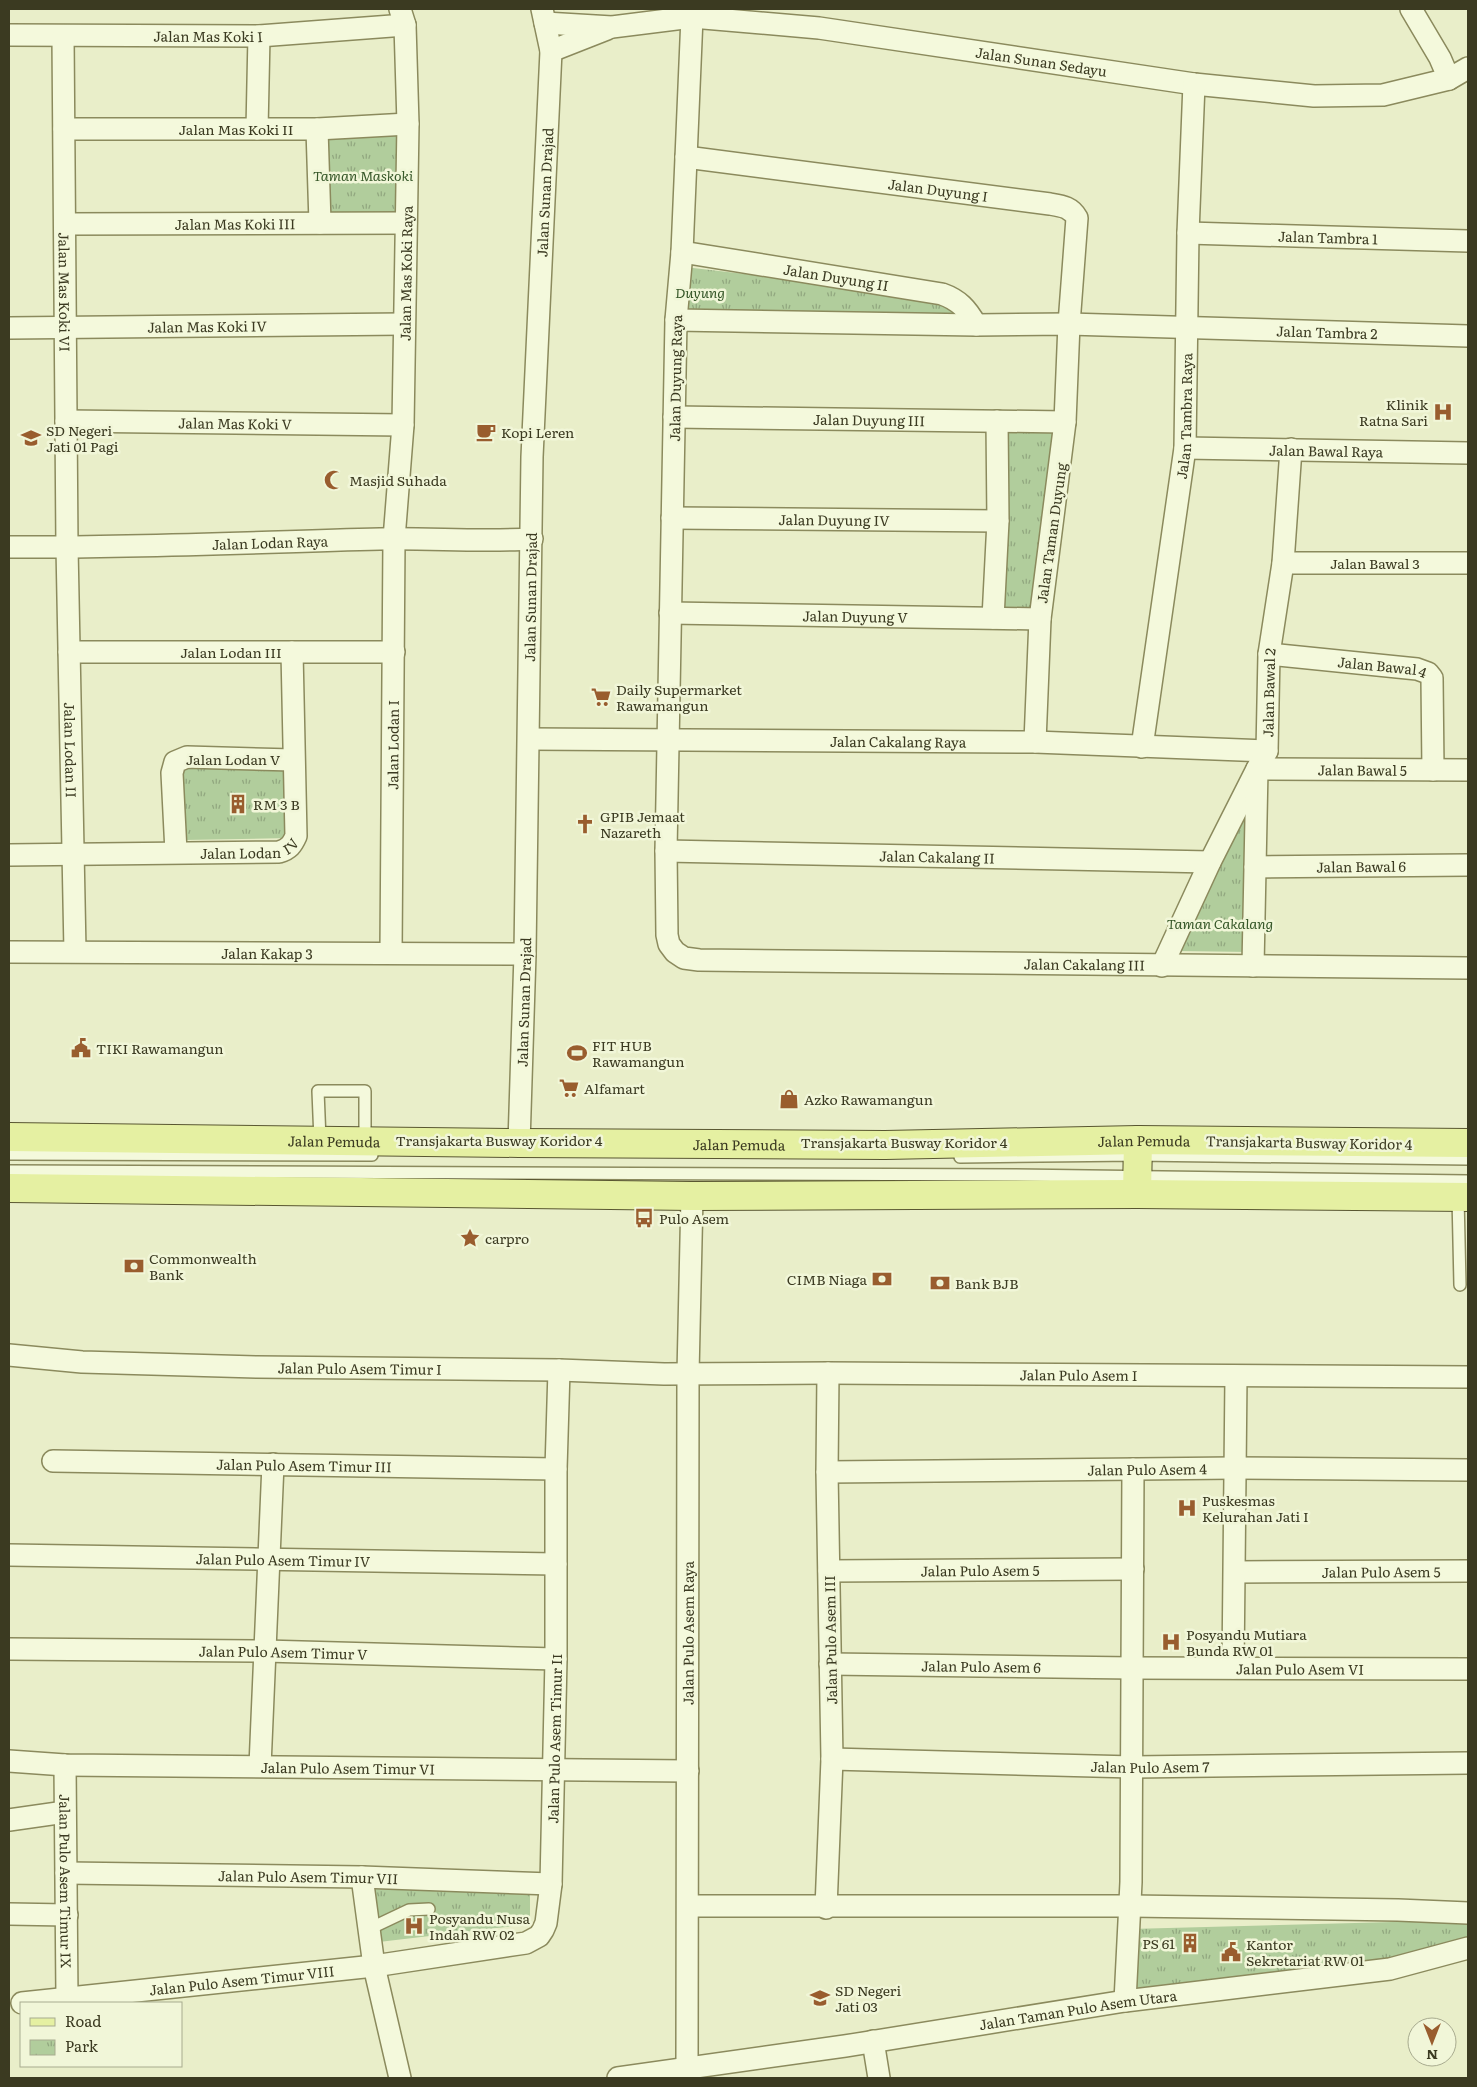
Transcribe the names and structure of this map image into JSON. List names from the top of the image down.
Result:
{
  "streets": {
    "main road": ["Jalan Pemuda"],
    "street": [
      "Jalan Mas Koki I",
      "Jalan Sunan Sedayu",
      "Jalan Mas Koki II",
      "Jalan Duyung I",
      "Jalan Sunan Drajad",
      "Jalan Mas Koki III",
      "Jalan Tambra 1",
      "Jalan Mas Koki Raya",
      "Jalan Duyung II",
      "Jalan Mas Koki VI",
      "Jalan Mas Koki IV",
      "Jalan Tambra 2",
      "Jalan Duyung Raya",
      "Jalan Tambra Raya",
      "Jalan Duyung III",
      "Jalan Mas Koki V",
      "Jalan Bawal Raya",
      "Jalan Duyung IV",
      "Jalan Taman Duyung",
      "Jalan Lodan Raya",
      "Jalan Bawal 3",
      "Jalan Duyung V",
      "Jalan Lodan III",
      "Jalan Bawal 4",
      "Jalan Bawal 2",
      "Jalan Cakalang Raya",
      "Jalan Lodan I",
      "Jalan Lodan II",
      "Jalan Lodan V",
      "Jalan Bawal 5",
      "Jalan Lodan IV",
      "Jalan Cakalang II",
      "Jalan Bawal 6",
      "Jalan Kakap 3",
      "Jalan Cakalang III",
      "Jalan Pulo Asem Timur I",
      "Jalan Pulo Asem I",
      "Jalan Pulo Asem Timur III",
      "Jalan Pulo Asem 4",
      "Jalan Pulo Asem Timur IV",
      "Jalan Pulo Asem 5",
      "Jalan Pulo Asem Raya",
      "Jalan Pulo Asem III",
      "Jalan Pulo Asem Timur V",
      "Jalan Pulo Asem 6",
      "Jalan Pulo Asem VI",
      "Jalan Pulo Asem Timur II",
      "Jalan Pulo Asem 7",
      "Jalan Pulo Asem Timur VI",
      "Jalan Pulo Asem Timur VII",
      "Jalan Pulo Asem Timur IX",
      "Jalan Pulo Asem Timur VIII",
      "Jalan Taman Pulo Asem Utara"
    ],
    "lane": ["Transjakarta Busway Koridor 4"]
  },
  "crossings": [
    ["Jalan Mas Koki I", "Jalan Mas Koki Raya"],
    ["Jalan Mas Koki I", "Jalan Mas Koki VI"],
    ["Jalan Sunan Sedayu", "Jalan Sunan Drajad"],
    ["Jalan Sunan Sedayu", "Jalan Duyung Raya"],
    ["Jalan Sunan Sedayu", "Jalan Tambra Raya"],
    ["Jalan Mas Koki II", "Jalan Mas Koki Raya"],
    ["Jalan Mas Koki II", "Jalan Mas Koki VI"],
    ["Jalan Duyung I", "Jalan Duyung Raya"],
    ["Jalan Duyung I", "Jalan Taman Duyung"],
    ["Jalan Sunan Drajad", "Jalan Lodan Raya"],
    ["Jalan Sunan Drajad", "Jalan Cakalang Raya"],
    ["Jalan Sunan Drajad", "Jalan Kakap 3"],
    ["Jalan Sunan Drajad", "Jalan Pemuda"],
    ["Jalan Mas Koki III", "Jalan Mas Koki Raya"],
    ["Jalan Mas Koki III", "Jalan Mas Koki VI"],
    ["Jalan Tambra 1", "Jalan Tambra Raya"],
    ["Jalan Mas Koki Raya", "Jalan Mas Koki IV"],
    ["Jalan Mas Koki Raya", "Jalan Mas Koki V"],
    ["Jalan Mas Koki Raya", "Jalan Lodan Raya"],
    ["Jalan Mas Koki Raya", "Jalan Lodan I"],
    ["Jalan Duyung II", "Jalan Duyung Raya"],
    ["Jalan Mas Koki VI", "Jalan Mas Koki IV"],
    ["Jalan Mas Koki VI", "Jalan Mas Koki V"],
    ["Jalan Mas Koki VI", "Jalan Lodan Raya"],
    ["Jalan Mas Koki VI", "Jalan Lodan II"],
    ["Jalan Tambra 2", "Jalan Tambra Raya"],
    ["Jalan Duyung Raya", "Jalan Duyung III"],
    ["Jalan Duyung Raya", "Jalan Duyung IV"],
    ["Jalan Duyung Raya", "Jalan Duyung V"],
    ["Jalan Duyung Raya", "Jalan Cakalang Raya"],
    ["Jalan Duyung Raya", "Jalan Cakalang II"],
    ["Jalan Duyung Raya", "Jalan Cakalang III"],
    ["Jalan Tambra Raya", "Jalan Bawal Raya"],
    ["Jalan Tambra Raya", "Jalan Cakalang Raya"],
    ["Jalan Duyung III", "Jalan Taman Duyung"],
    ["Jalan Bawal Raya", "Jalan Bawal 2"],
    ["Jalan Taman Duyung", "Jalan Duyung V"],
    ["Jalan Taman Duyung", "Jalan Cakalang Raya"],
    ["Jalan Lodan Raya", "Jalan Lodan I"],
    ["Jalan Lodan Raya", "Jalan Lodan II"],
    ["Jalan Bawal 3", "Jalan Bawal 2"],
    ["Jalan Lodan III", "Jalan Lodan I"],
    ["Jalan Lodan III", "Jalan Lodan II"],
    ["Jalan Lodan III", "Jalan Lodan IV"],
    ["Jalan Bawal 4", "Jalan Bawal 2"],
    ["Jalan Bawal 4", "Jalan Bawal 5"],
    ["Jalan Bawal 2", "Jalan Cakalang Raya"],
    ["Jalan Bawal 2", "Jalan Bawal 5"],
    ["Jalan Bawal 2", "Jalan Bawal 6"],
    ["Jalan Bawal 2", "Jalan Cakalang III"],
    ["Jalan Cakalang Raya", "Jalan Bawal 5"],
    ["Jalan Lodan I", "Jalan Kakap 3"],
    ["Jalan Lodan II", "Jalan Lodan IV"],
    ["Jalan Lodan II", "Jalan Kakap 3"],
    ["Jalan Lodan V", "Jalan Lodan IV"],
    ["Jalan Cakalang II", "Jalan Cakalang III"],
    ["Transjakarta Busway Koridor 4", "Jalan Pemuda"],
    ["Jalan Pemuda", "Jalan Pulo Asem Raya"],
    ["Jalan Pulo Asem Timur I", "Jalan Pulo Asem I"],
    ["Jalan Pulo Asem Timur I", "Jalan Pulo Asem Raya"],
    ["Jalan Pulo Asem Timur I", "Jalan Pulo Asem Timur II"],
    ["Jalan Pulo Asem I", "Jalan Pulo Asem Raya"],
    ["Jalan Pulo Asem I", "Jalan Pulo Asem III"],
    ["Jalan Pulo Asem Timur III", "Jalan Pulo Asem Timur II"],
    ["Jalan Pulo Asem 4", "Jalan Pulo Asem III"],
    ["Jalan Pulo Asem Timur IV", "Jalan Pulo Asem Timur II"],
    ["Jalan Pulo Asem 5", "Jalan Pulo Asem III"],
    ["Jalan Pulo Asem Raya", "Jalan Pulo Asem Timur VI"],
    ["Jalan Pulo Asem Raya", "Jalan Taman Pulo Asem Utara"],
    ["Jalan Pulo Asem III", "Jalan Pulo Asem 6"],
    ["Jalan Pulo Asem III", "Jalan Pulo Asem 7"],
    ["Jalan Pulo Asem Timur V", "Jalan Pulo Asem Timur II"],
    ["Jalan Pulo Asem 6", "Jalan Pulo Asem VI"],
    ["Jalan Pulo Asem Timur II", "Jalan Pulo Asem Timur VI"],
    ["Jalan Pulo Asem Timur II", "Jalan Pulo Asem Timur VII"],
    ["Jalan Pulo Asem Timur II", "Jalan Pulo Asem Timur VIII"],
    ["Jalan Pulo Asem Timur VI", "Jalan Pulo Asem Timur IX"],
    ["Jalan Pulo Asem Timur VII", "Jalan Pulo Asem Timur IX"],
    ["Jalan Pulo Asem Timur IX", "Jalan Pulo Asem Timur VIII"]
  ],
  "parks": ["Taman Maskoki", "Duyung", "Taman Cakalang"],
  "places": {
    "hospital": [
      "Klinik Ratna Sari",
      "Puskesmas Kelurahan Jati I",
      "Posyandu Mutiara Bunda RW 01",
      "Posyandu Nusa Indah RW 02"
    ],
    "cafe": ["Kopi Leren"],
    "school or university": ["SD Negeri Jati 01 Pagi", "SD Negeri Jati 03"],
    "mosque": ["Masjid Suhada"],
    "supermarket": ["Daily Supermarket Rawamangun", "Alfamart"],
    "building": ["RM 3 B", "PS 61"],
    "church": ["GPIB Jemaat Nazareth"],
    "public building": ["TIKI Rawamangun", "Kantor Sekretariat RW 01"],
    "sports": ["FIT HUB Rawamangun"],
    "shop": ["Azko Rawamangun"],
    "bus stop": ["Pulo Asem"],
    "place": ["carpro"],
    "bank": ["Commonwealth Bank", "CIMB Niaga", "Bank BJB"]
  },
  "legend": ["Road", "Park"],
  "north": "bottom"
}
